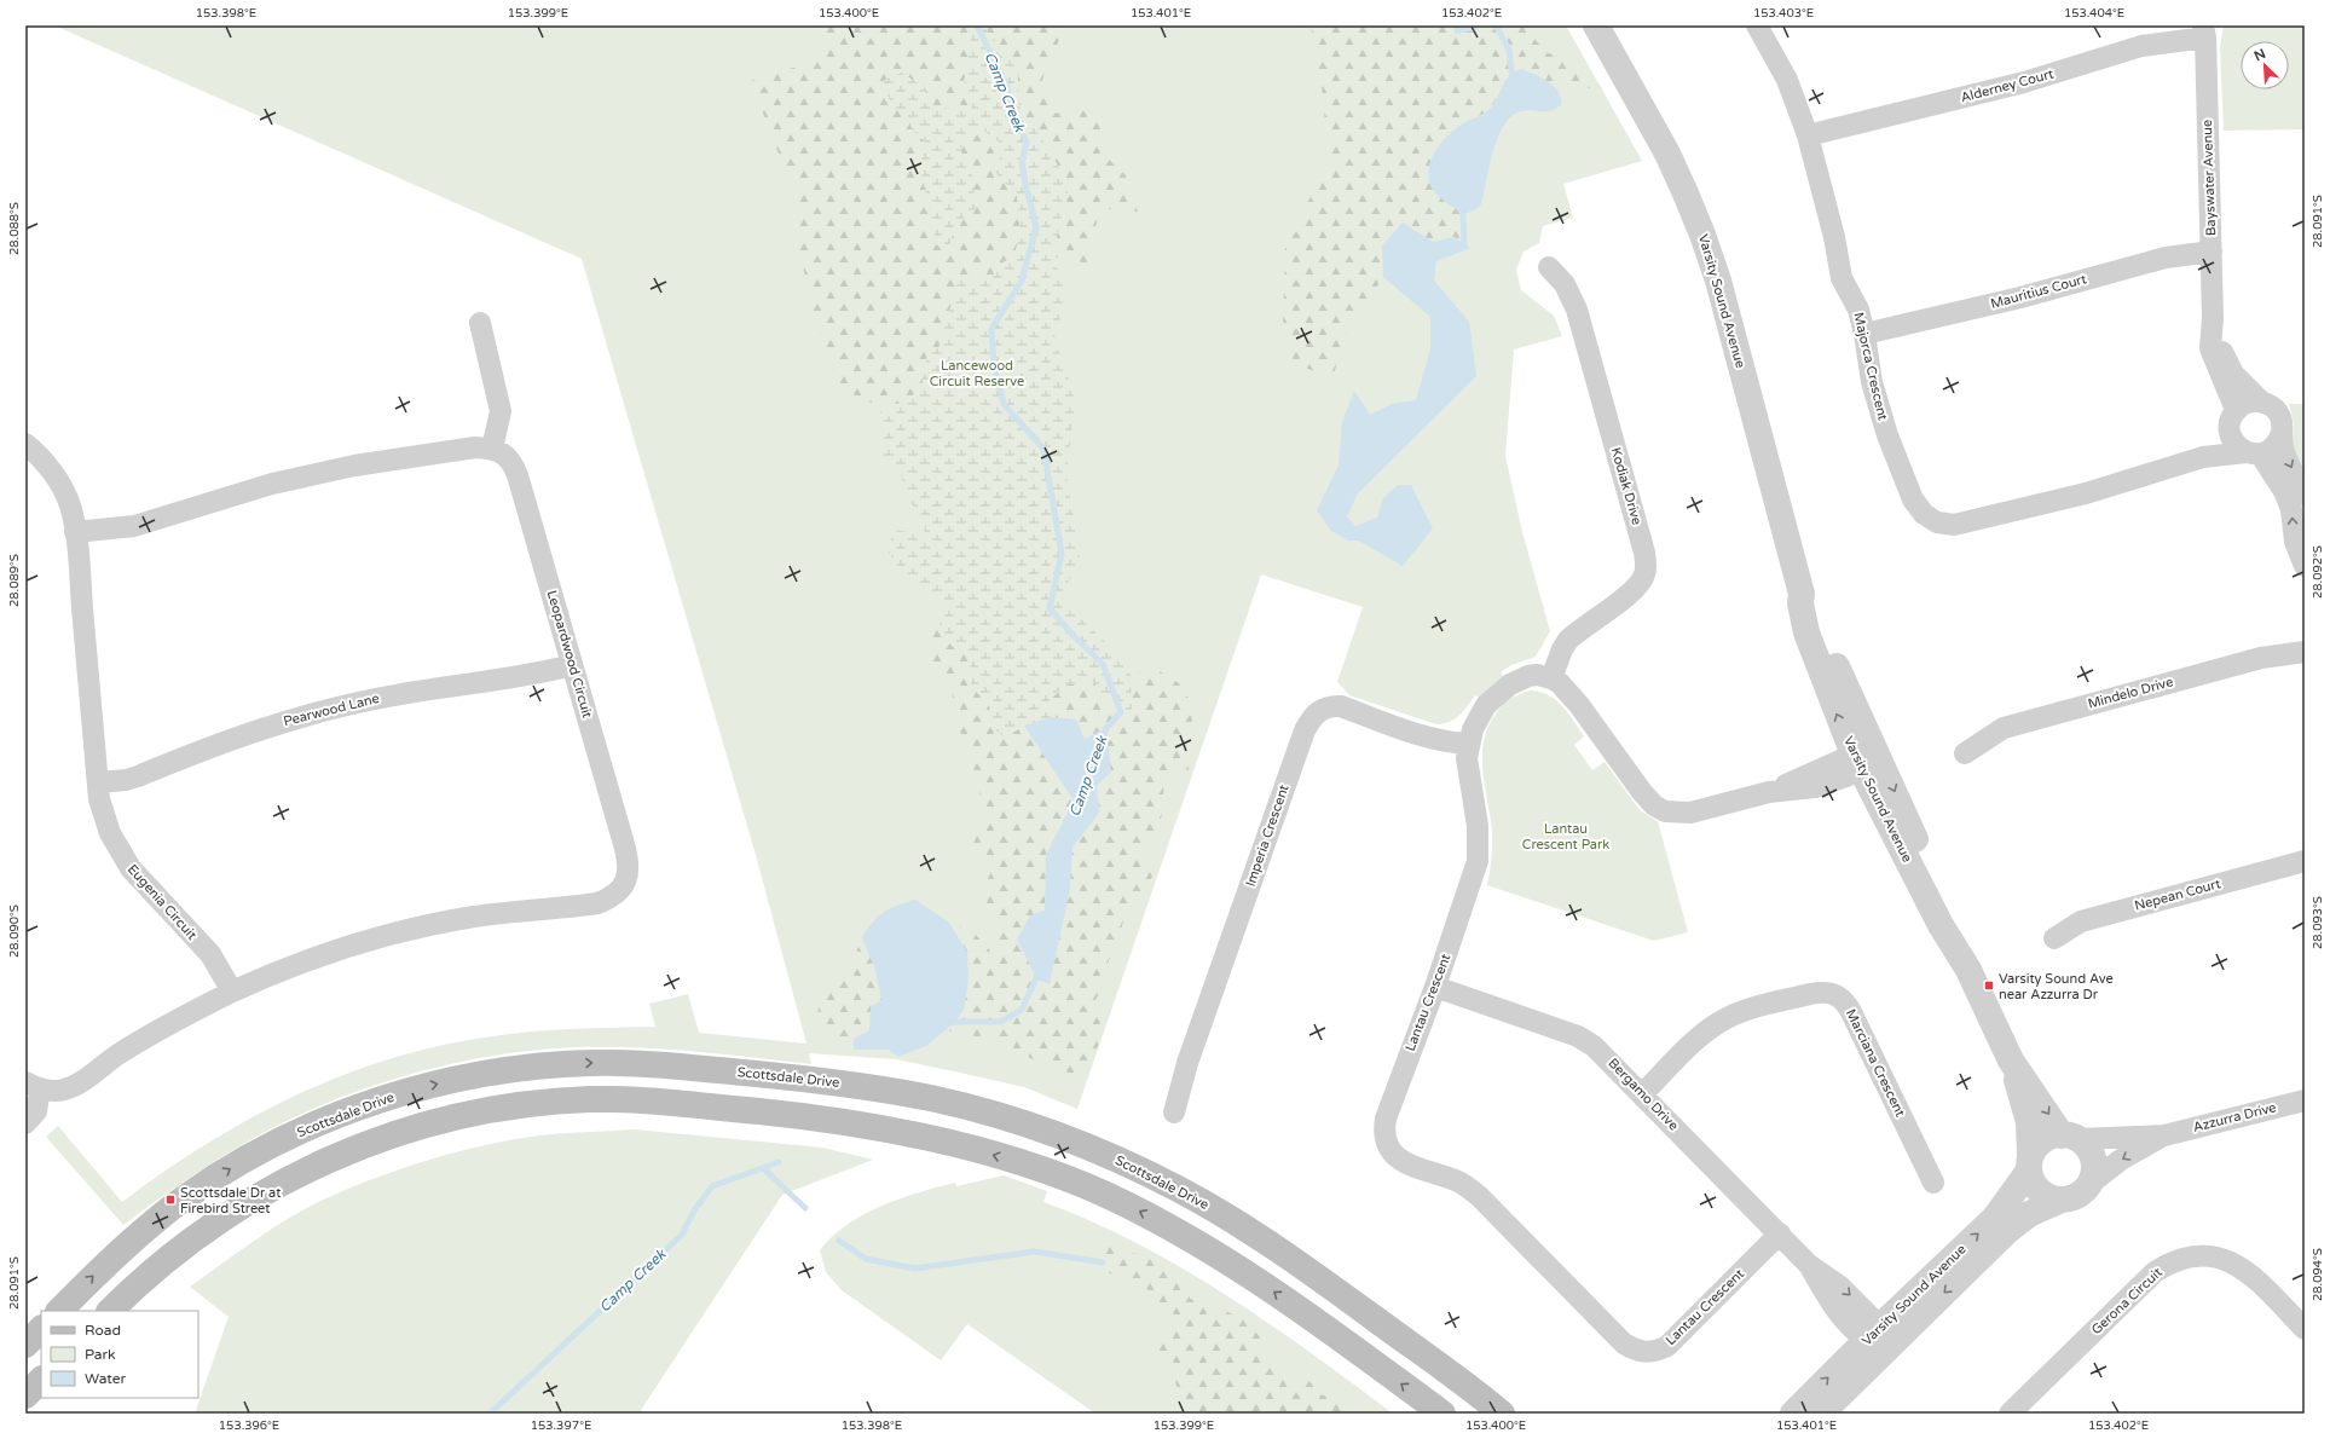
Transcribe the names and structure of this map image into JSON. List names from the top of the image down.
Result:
{
  "streets": {
    "main road": ["Scottsdale Drive"],
    "street": [
      "Alderney Court",
      "Bayswater Avenue",
      "Mauritius Court",
      "Varsity Sound Avenue",
      "Majorca Crescent",
      "Kodiak Drive",
      "Leopardwood Circuit",
      "Mindelo Drive",
      "Pearwood Lane",
      "Imperia Crescent",
      "Nepean Court",
      "Eugenia Circuit",
      "Lantau Crescent",
      "Marciana Crescent",
      "Bergamo Drive",
      "Azzurra Drive",
      "Gerona Circuit"
    ]
  },
  "crossings": [
    ["Alderney Court", "Bayswater Avenue"],
    ["Alderney Court", "Majorca Crescent"],
    ["Bayswater Avenue", "Mauritius Court"],
    ["Bayswater Avenue", "Majorca Crescent"],
    ["Mauritius Court", "Majorca Crescent"],
    ["Varsity Sound Avenue", "Bergamo Drive"],
    ["Varsity Sound Avenue", "Azzurra Drive"],
    ["Kodiak Drive", "Lantau Crescent"],
    ["Leopardwood Circuit", "Pearwood Lane"],
    ["Leopardwood Circuit", "Eugenia Circuit"],
    ["Pearwood Lane", "Eugenia Circuit"],
    ["Imperia Crescent", "Lantau Crescent"],
    ["Lantau Crescent", "Bergamo Drive"],
    ["Marciana Crescent", "Bergamo Drive"]
  ],
  "water": ["Camp Creek"],
  "parks": ["Lancewood Circuit Reserve", "Lantau Crescent Park"],
  "places": {
    "transit": ["Varsity Sound Ave near Azzurra Dr", "Scottsdale Dr at Firebird Street"]
  },
  "legend": ["Road", "Park", "Water"],
  "north": "top left",
  "coordinates": [
    "153.398°E",
    "153.399°E",
    "153.400°E",
    "153.401°E",
    "153.402°E",
    "153.403°E",
    "153.404°E",
    "28.091°S",
    "28.088°S",
    "28.092°S",
    "28.089°S",
    "28.093°S",
    "28.090°S",
    "28.094°S",
    "153.396°E",
    "153.397°E"
  ]
}
